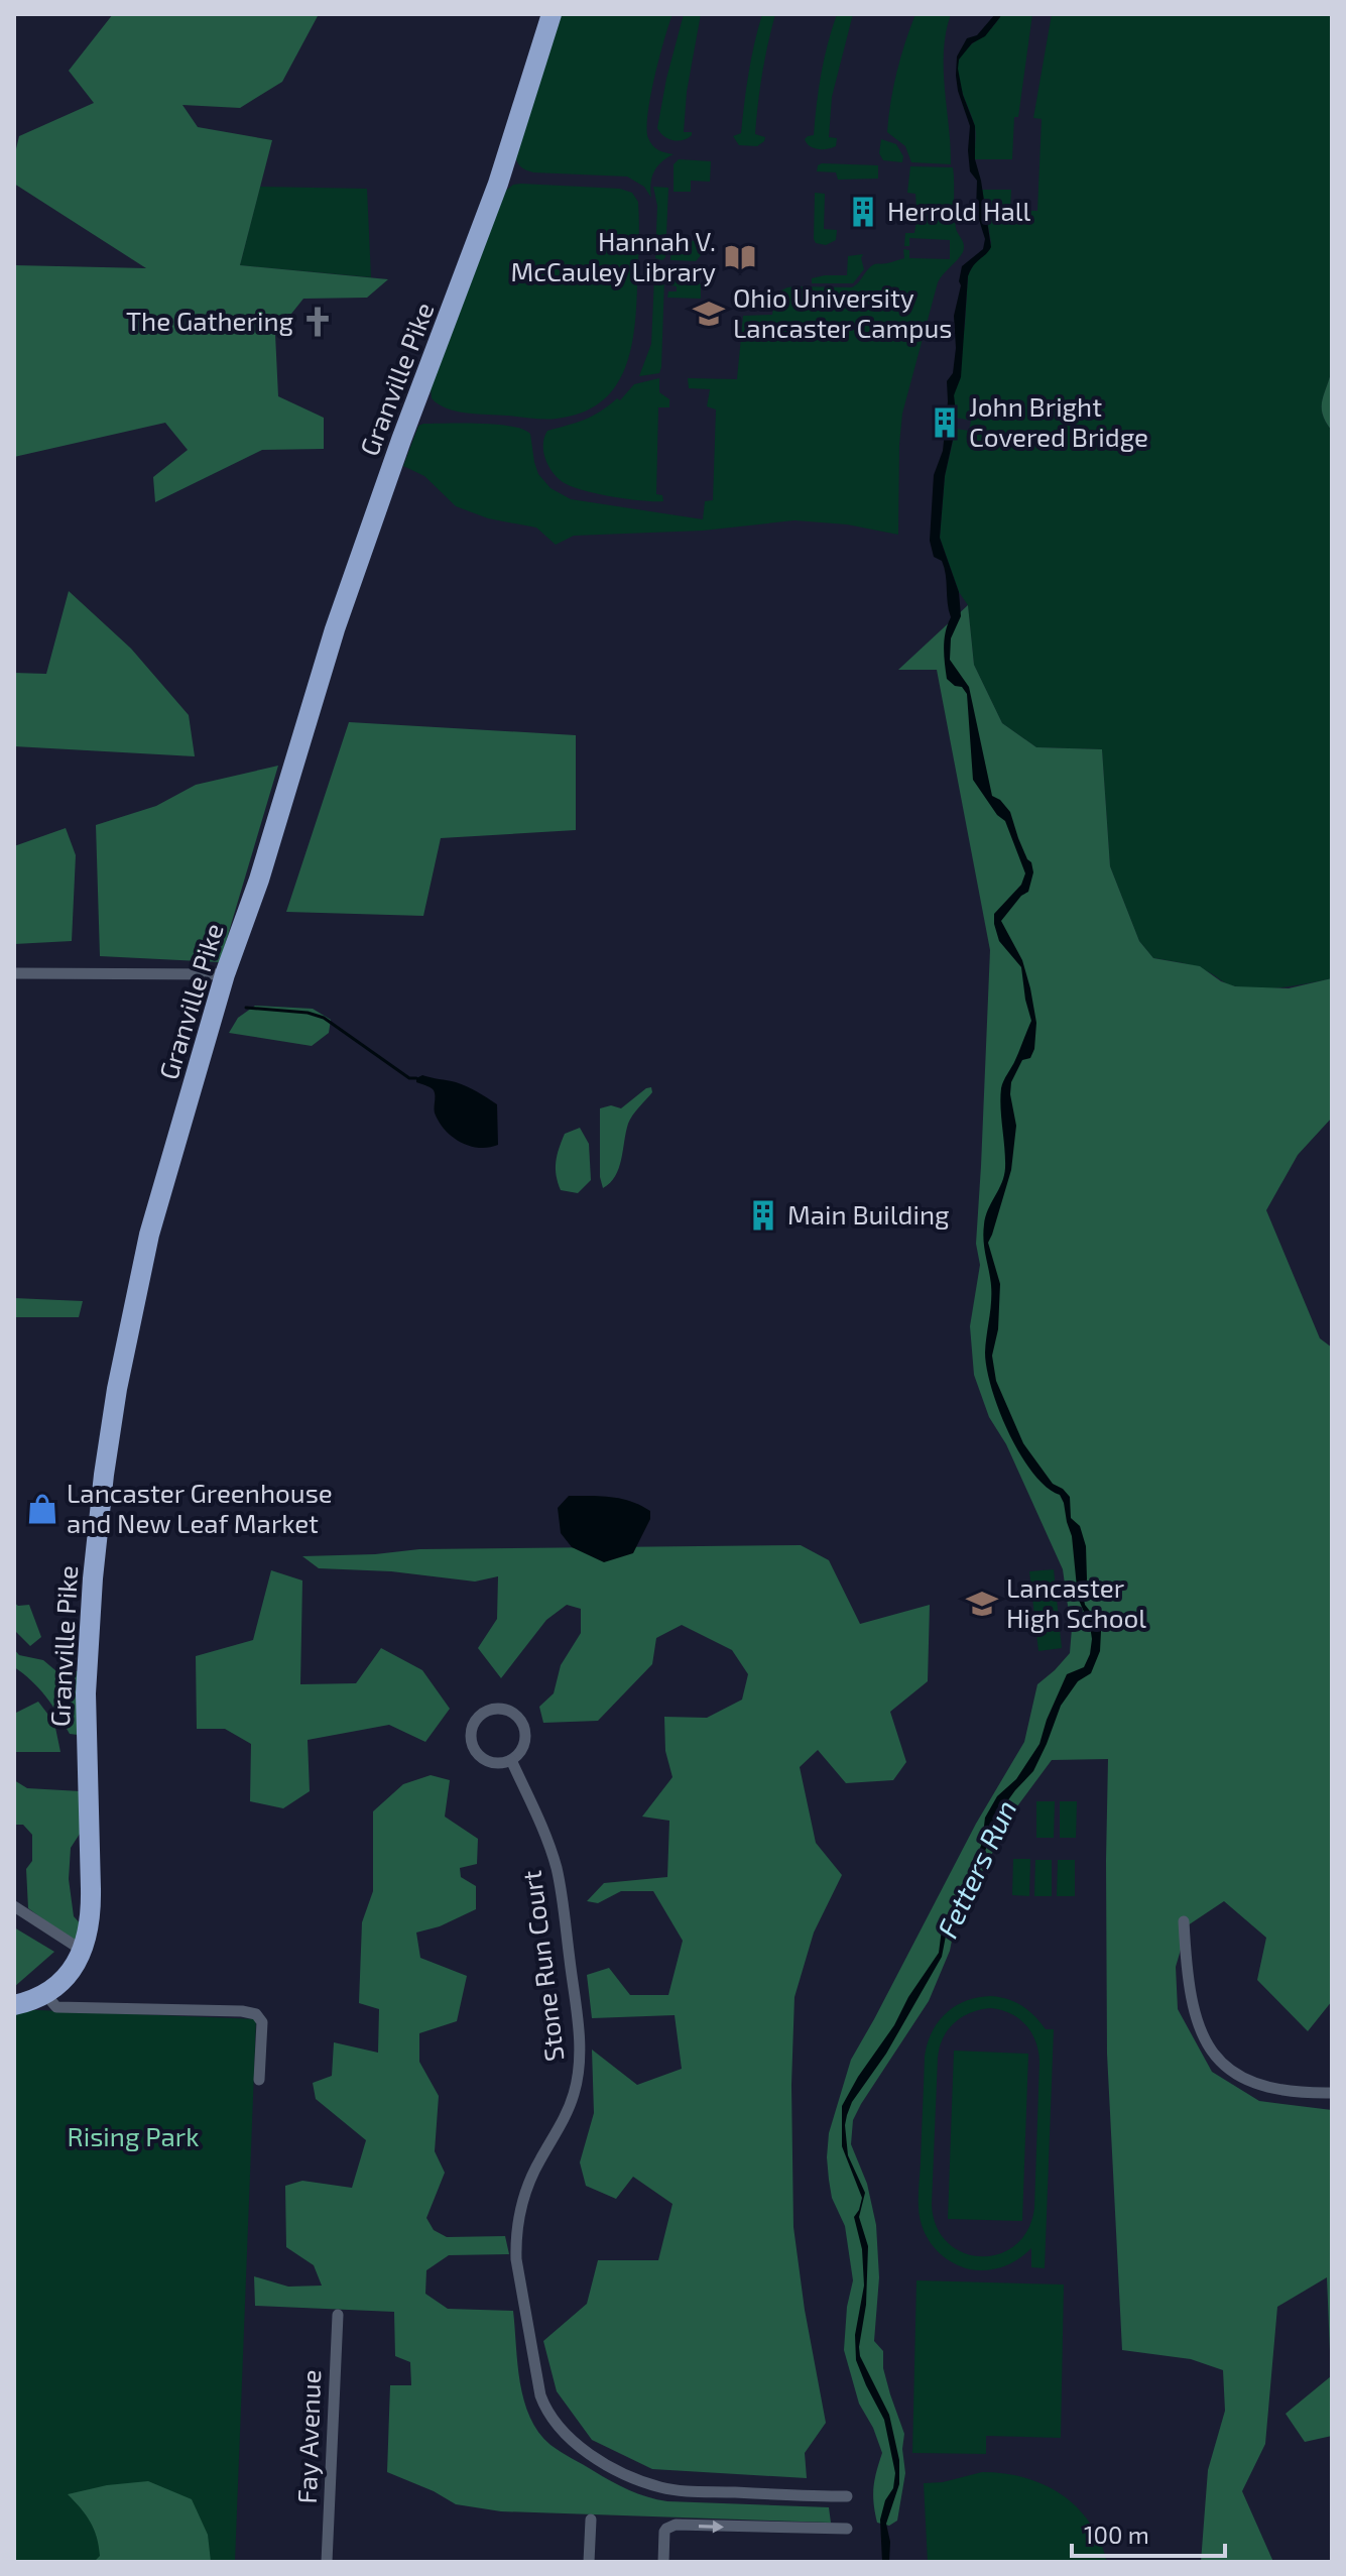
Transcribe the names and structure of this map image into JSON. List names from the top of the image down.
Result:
{
  "streets": {
    "highway": ["Granville Pike"],
    "street": ["Stone Run Court", "Fay Avenue"]
  },
  "water": ["Fetters Run"],
  "parks": ["Rising Park"],
  "places": {
    "building": ["Herrold Hall", "John Bright Covered Bridge", "Main Building"],
    "library": ["Hannah V. McCauley Library"],
    "school or university": ["Ohio University Lancaster Campus", "Lancaster High School"],
    "church": ["The Gathering"],
    "shop": ["Lancaster Greenhouse and New Leaf Market"]
  },
  "scale_bar": "100 m"
}
